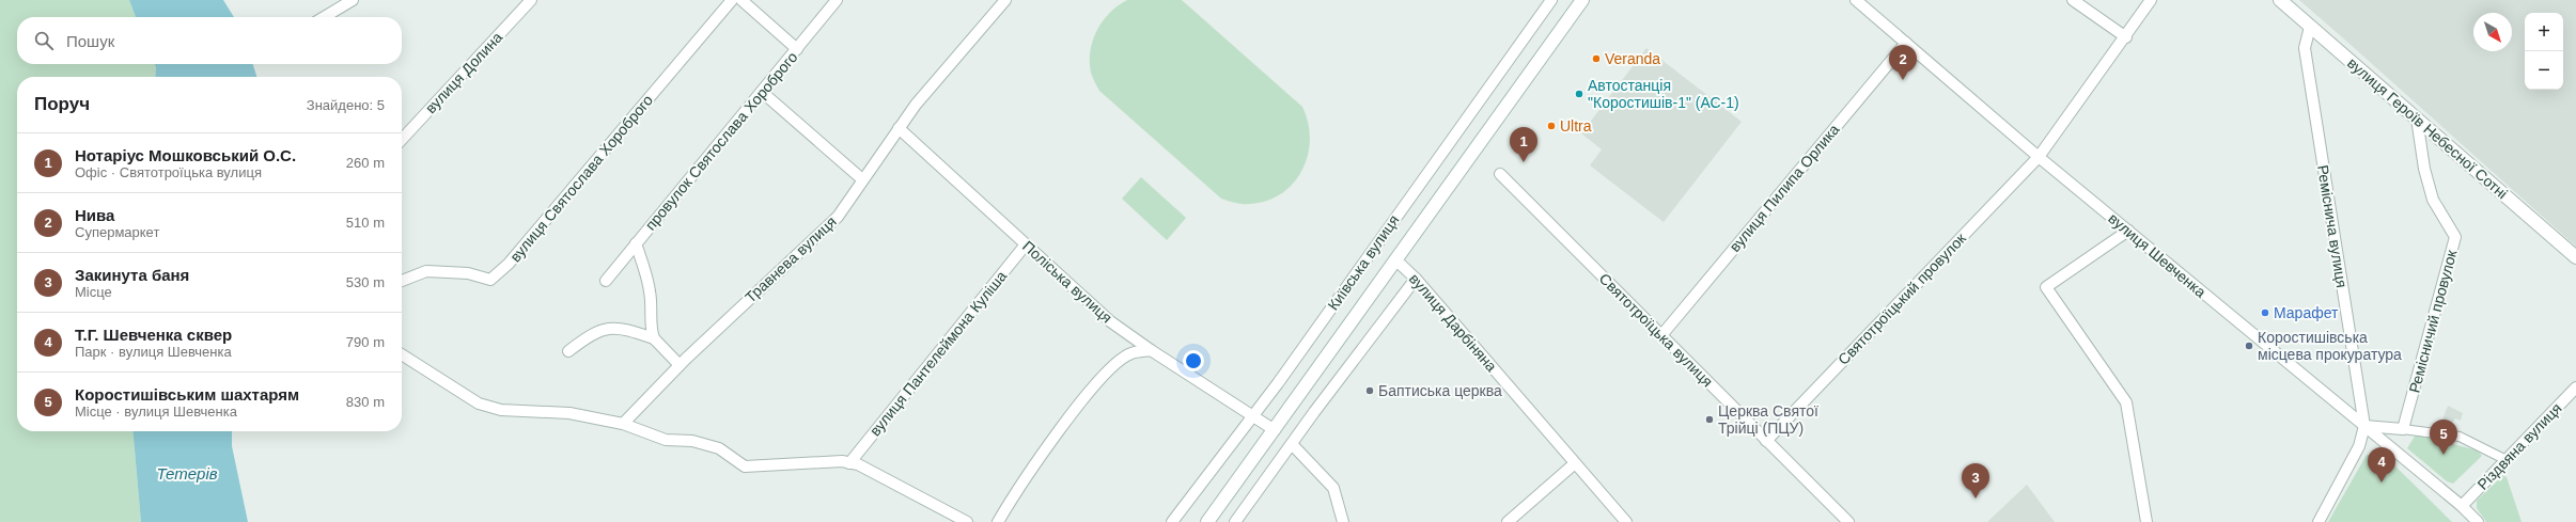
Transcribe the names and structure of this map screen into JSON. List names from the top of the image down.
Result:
{
  "streets": {
    "main road": ["вулиця Героїв Небесної Сотні", "Київська вулиця"],
    "street": [
      "вулиця Долина",
      "провулок Святослава Хороброго",
      "вулиця Святослава Хороброго",
      "вулиця Пилипа Орлика",
      "Реміснича вулиця",
      "вулиця Шевченка",
      "Травнева вулиця",
      "Поліська вулиця",
      "Святотроїцький провулок",
      "Ремісничий провулок",
      "вулиця Дарбіняна",
      "Святотроїцька вулиця",
      "вулиця Пантелеймона Куліша",
      "Різдвяна вулиця"
    ]
  },
  "crossings": [
    ["вулиця Героїв Небесної Сотні", "Реміснича вулиця"],
    ["вулиця Героїв Небесної Сотні", "Ремісничий провулок"],
    ["вулиця Пилипа Орлика", "вулиця Шевченка"],
    ["вулиця Пилипа Орлика", "Святотроїцька вулиця"],
    ["Реміснича вулиця", "вулиця Шевченка"],
    ["вулиця Шевченка", "Святотроїцький провулок"],
    ["вулиця Шевченка", "Різдвяна вулиця"],
    ["Травнева вулиця", "Поліська вулиця"],
    ["Київська вулиця", "Поліська вулиця"],
    ["Київська вулиця", "вулиця Дарбіняна"],
    ["Поліська вулиця", "вулиця Пантелеймона Куліша"],
    ["Святотроїцький провулок", "Святотроїцька вулиця"]
  ],
  "water": ["Тетерів"],
  "places": [
    "Veranda",
    "Автостанція \"Коростишів-1\" (АС-1)",
    "Ultra",
    "Марафет",
    "Коростишівська місцева прокуратура",
    "Баптиська церква",
    "Церква Святої Трійці (ПЦУ)"
  ],
  "north": "bottom right",
  "page": {
    "map_buttons": ["+", "−"],
    "search": "Пошук",
    "pins": [
      "2",
      "1",
      "5",
      "4",
      "3"
    ],
    "heading": ["Поруч", "Знайдено: 5"],
    "list": [
      {
        "mark": "1",
        "name": "Нотаріус Мошковський О.С.",
        "note": "Офіс · Святотроїцька вулиця",
        "value": "260 m"
      },
      {
        "mark": "2",
        "name": "Нива",
        "note": "Супермаркет",
        "value": "510 m"
      },
      {
        "mark": "3",
        "name": "Закинута баня",
        "note": "Місце",
        "value": "530 m"
      },
      {
        "mark": "4",
        "name": "Т.Г. Шевченка сквер",
        "note": "Парк · вулиця Шевченка",
        "value": "790 m"
      },
      {
        "mark": "5",
        "name": "Коростишівським шахтарям",
        "note": "Місце · вулиця Шевченка",
        "value": "830 m"
      }
    ]
  }
}
